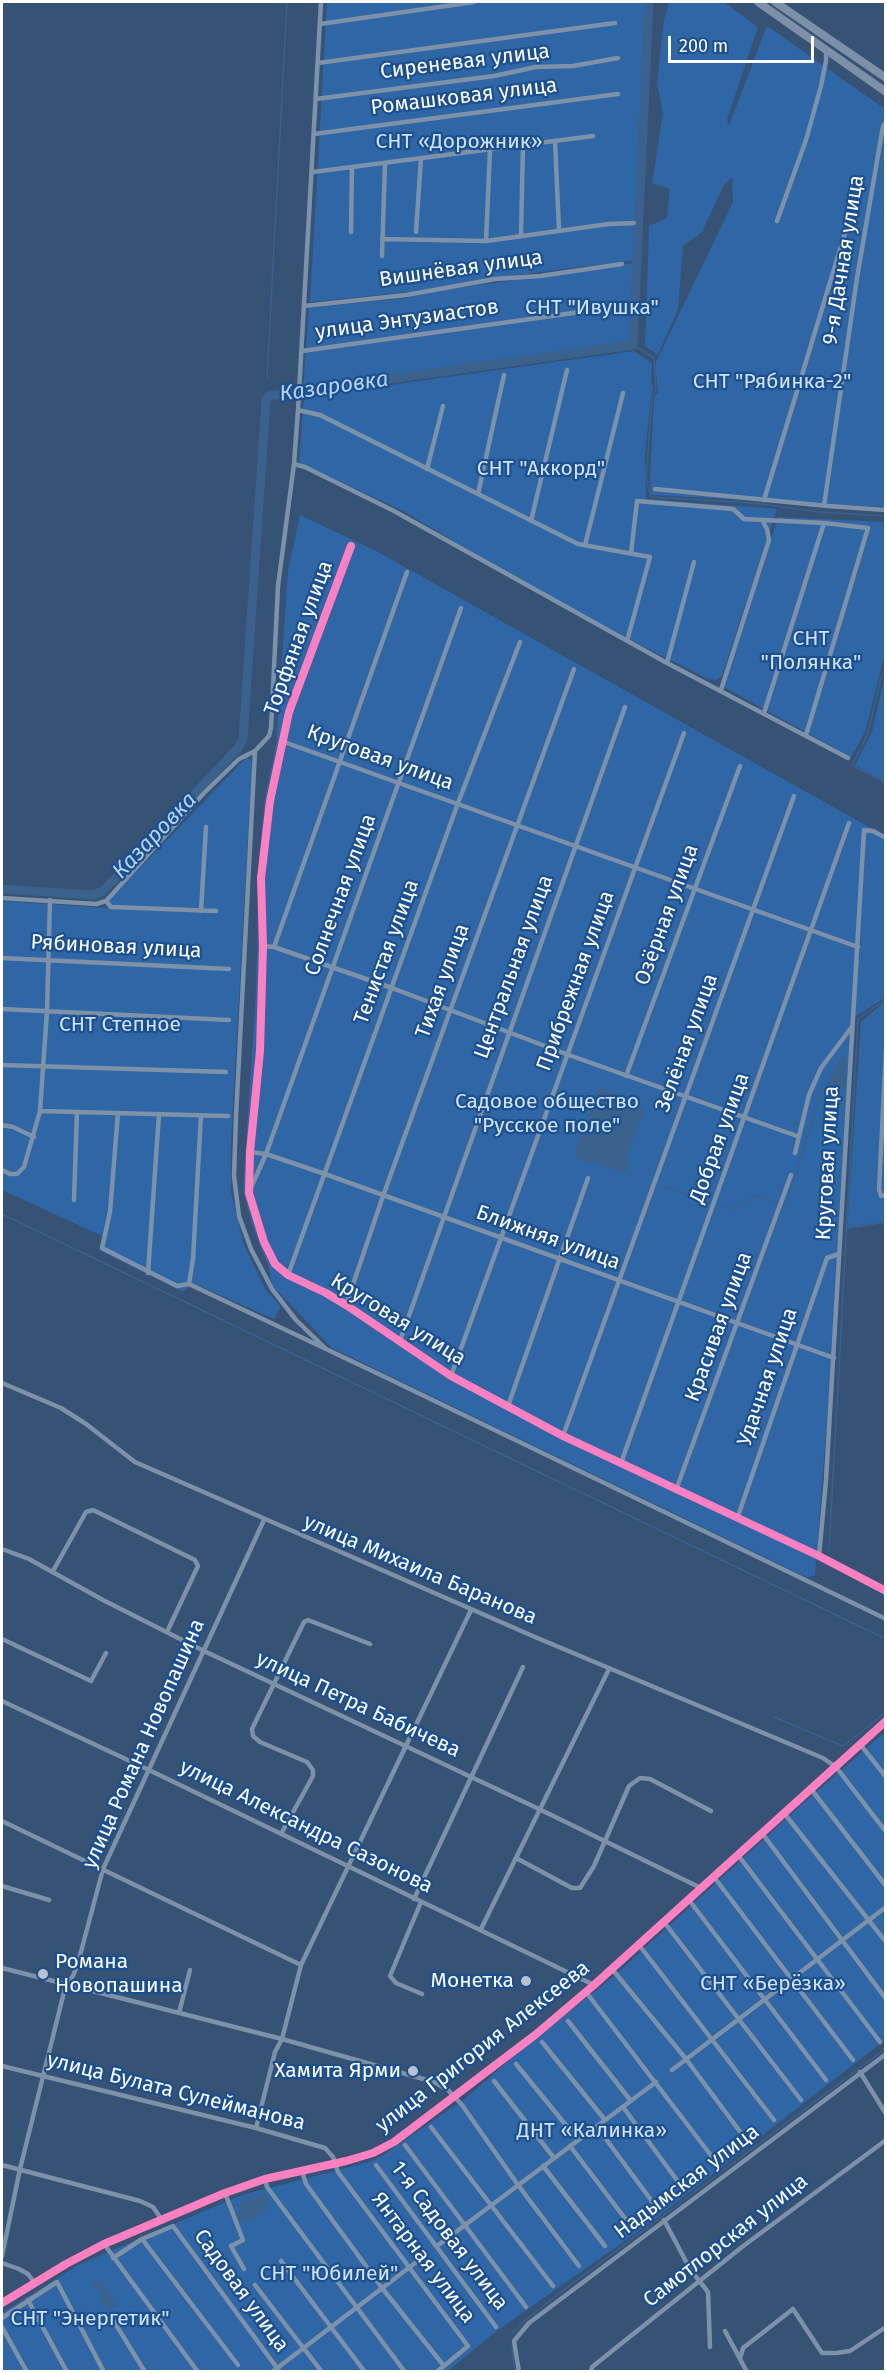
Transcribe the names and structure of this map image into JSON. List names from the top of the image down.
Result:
{
  "streets": {
    "street": [
      "Сиреневая улица",
      "Ромашковая улица",
      "9-я Дачная улица",
      "Вишнёвая улица",
      "улица Энтузиастов",
      "Торфяная улица",
      "Круговая улица",
      "Солнечная улица",
      "Озёрная улица",
      "Рябиновая улица",
      "Тенистая улица",
      "Центральная улица",
      "Тихая улица",
      "Прибрежная улица",
      "Зелёная улица",
      "Добрая улица",
      "Ближняя улица",
      "Красивая улица",
      "Удачная улица",
      "улица Михаила Баранова",
      "улица Петра Бабичева",
      "улица Романа Новопашина",
      "улица Александра Сазонова",
      "улица Григория Алексеева",
      "улица Булата Сулейманова",
      "Надымская улица",
      "1-я Садовая улица",
      "Самотлорская улица",
      "Янтарная улица",
      "Садовая улица"
    ]
  },
  "crossings": [
    ["Торфяная улица", "Круговая улица"],
    ["Круговая улица", "Солнечная улица"],
    ["Круговая улица", "Озёрная улица"],
    ["Круговая улица", "Тенистая улица"],
    ["Круговая улица", "Центральная улица"],
    ["Круговая улица", "Тихая улица"],
    ["Круговая улица", "Прибрежная улица"],
    ["Круговая улица", "Зелёная улица"],
    ["Круговая улица", "Добрая улица"],
    ["Круговая улица", "Ближняя улица"],
    ["Круговая улица", "Красивая улица"],
    ["Круговая улица", "Удачная улица"],
    ["Солнечная улица", "Ближняя улица"],
    ["Тенистая улица", "Ближняя улица"],
    ["Центральная улица", "Ближняя улица"],
    ["Тихая улица", "Ближняя улица"],
    ["Прибрежная улица", "Ближняя улица"],
    ["Зелёная улица", "Ближняя улица"],
    ["Добрая улица", "Ближняя улица"],
    ["Ближняя улица", "Красивая улица"],
    ["Ближняя улица", "Удачная улица"],
    ["улица Михаила Баранова", "улица Романа Новопашина"],
    ["улица Михаила Баранова", "улица Григория Алексеева"],
    ["улица Петра Бабичева", "улица Романа Новопашина"],
    ["улица Петра Бабичева", "улица Григория Алексеева"],
    ["улица Романа Новопашина", "улица Александра Сазонова"],
    ["улица Романа Новопашина", "улица Булата Сулейманова"],
    ["улица Александра Сазонова", "улица Григория Алексеева"],
    ["улица Григория Алексеева", "улица Булата Сулейманова"],
    ["улица Григория Алексеева", "Янтарная улица"],
    ["улица Булата Сулейманова", "Янтарная улица"]
  ],
  "water": ["Казаровка"],
  "parks": [
    "СНТ «Дорожник»",
    "СНТ \"Ивушка\"",
    "СНТ \"Рябинка-2\"",
    "СНТ \"Аккорд\"",
    "СНТ \"Полянка\"",
    "СНТ Степное",
    "Садовое общество \"Русское поле\"",
    "СНТ «Берёзка»",
    "ДНТ «Калинка»",
    "СНТ \"Юбилей\"",
    "СНТ \"Энергетик\""
  ],
  "places": ["Романа Новопашина", "Монетка", "Хамита Ярми"],
  "scale_bar": "200 m"
}
